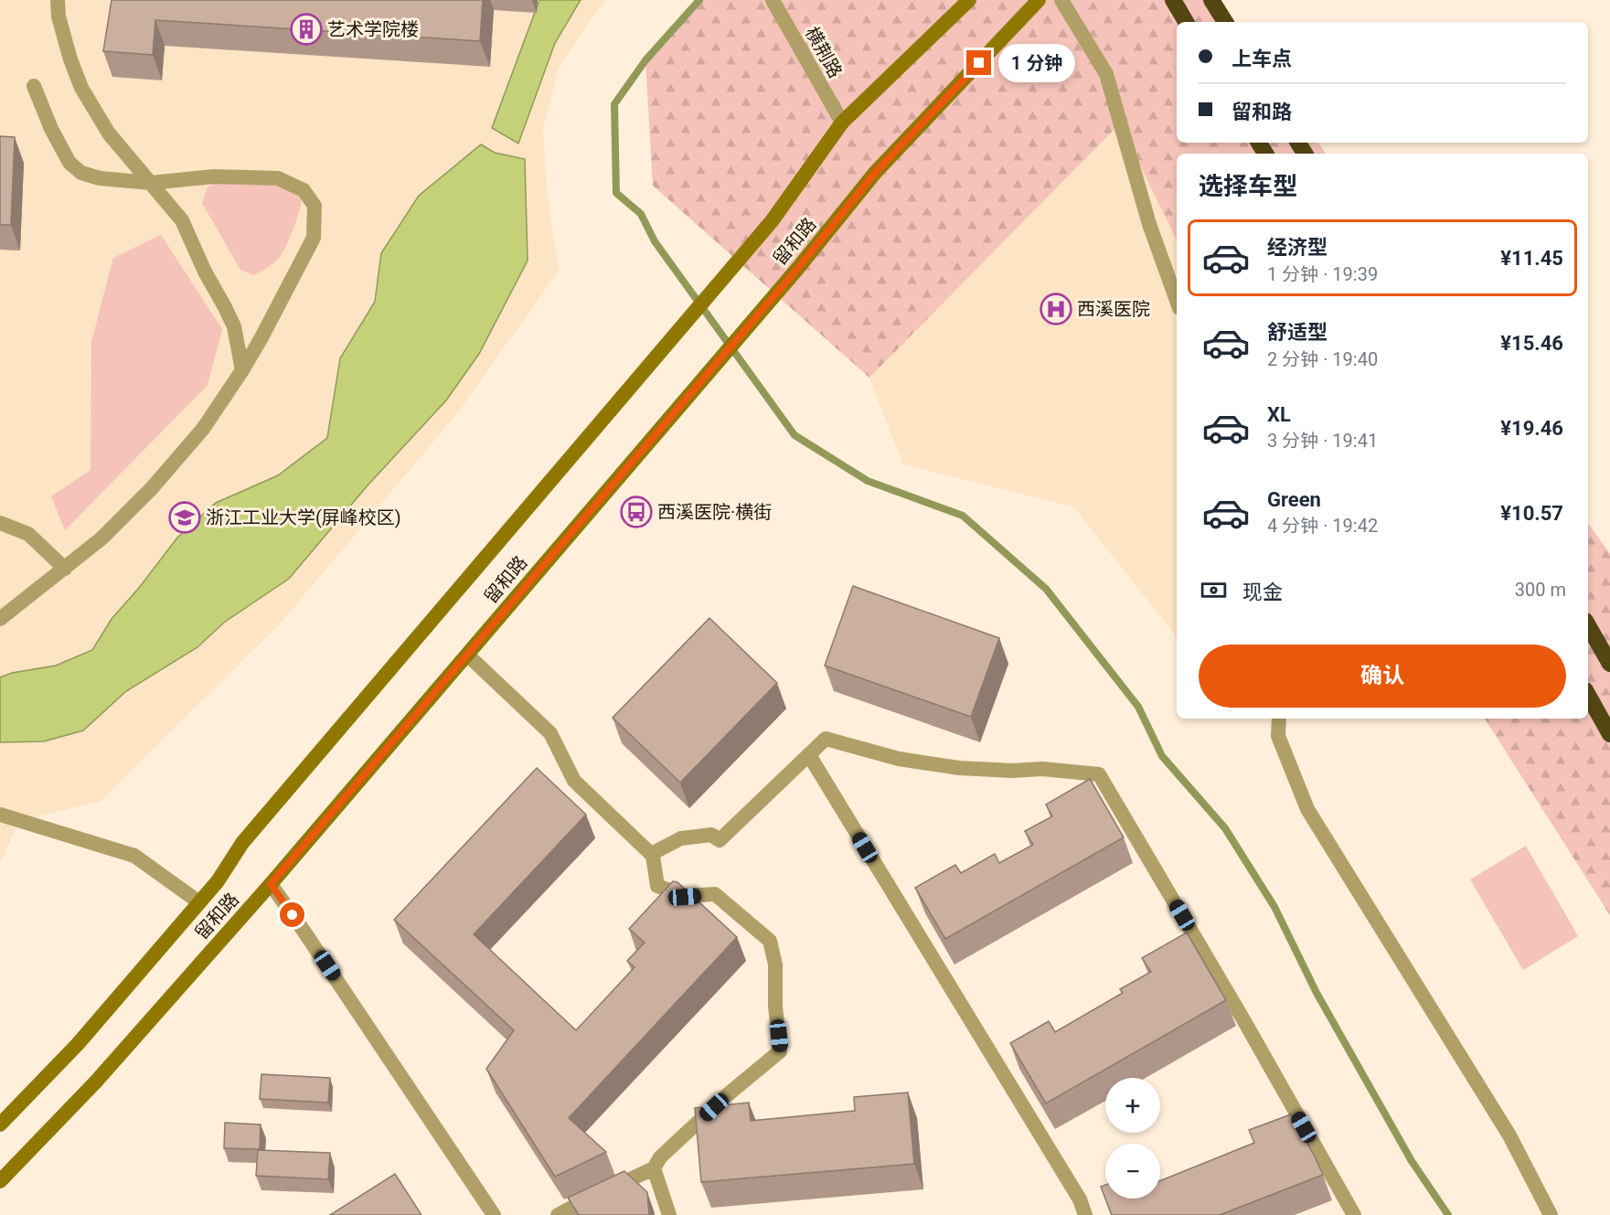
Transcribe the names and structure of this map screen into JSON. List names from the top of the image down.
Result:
{
  "streets": {
    "main road": ["留和路"],
    "street": ["横荆路"]
  },
  "crossings": [
    ["横荆路", "留和路"]
  ],
  "places": {
    "building": ["艺术学院楼"],
    "hospital": ["西溪医院"],
    "bus stop": ["西溪医院·横街"],
    "school or university": ["浙江工业大学(屏峰校区)"]
  },
  "page": {
    "banner": ["上车点", "留和路"],
    "bubble": "1 分钟",
    "heading": "选择车型",
    "list": [
      {
        "name": "经济型",
        "note": "1 分钟 · 19:39",
        "value": "¥11.45"
      },
      {
        "name": "舒适型",
        "note": "2 分钟 · 19:40",
        "value": "¥15.46"
      },
      {
        "name": "XL",
        "note": "3 分钟 · 19:41",
        "value": "¥19.46"
      },
      {
        "name": "Green",
        "note": "4 分钟 · 19:42",
        "value": "¥10.57"
      }
    ],
    "pay": ["现金", "300 m"],
    "buttons": "确认",
    "map_buttons": ["+", "−"]
  }
}
